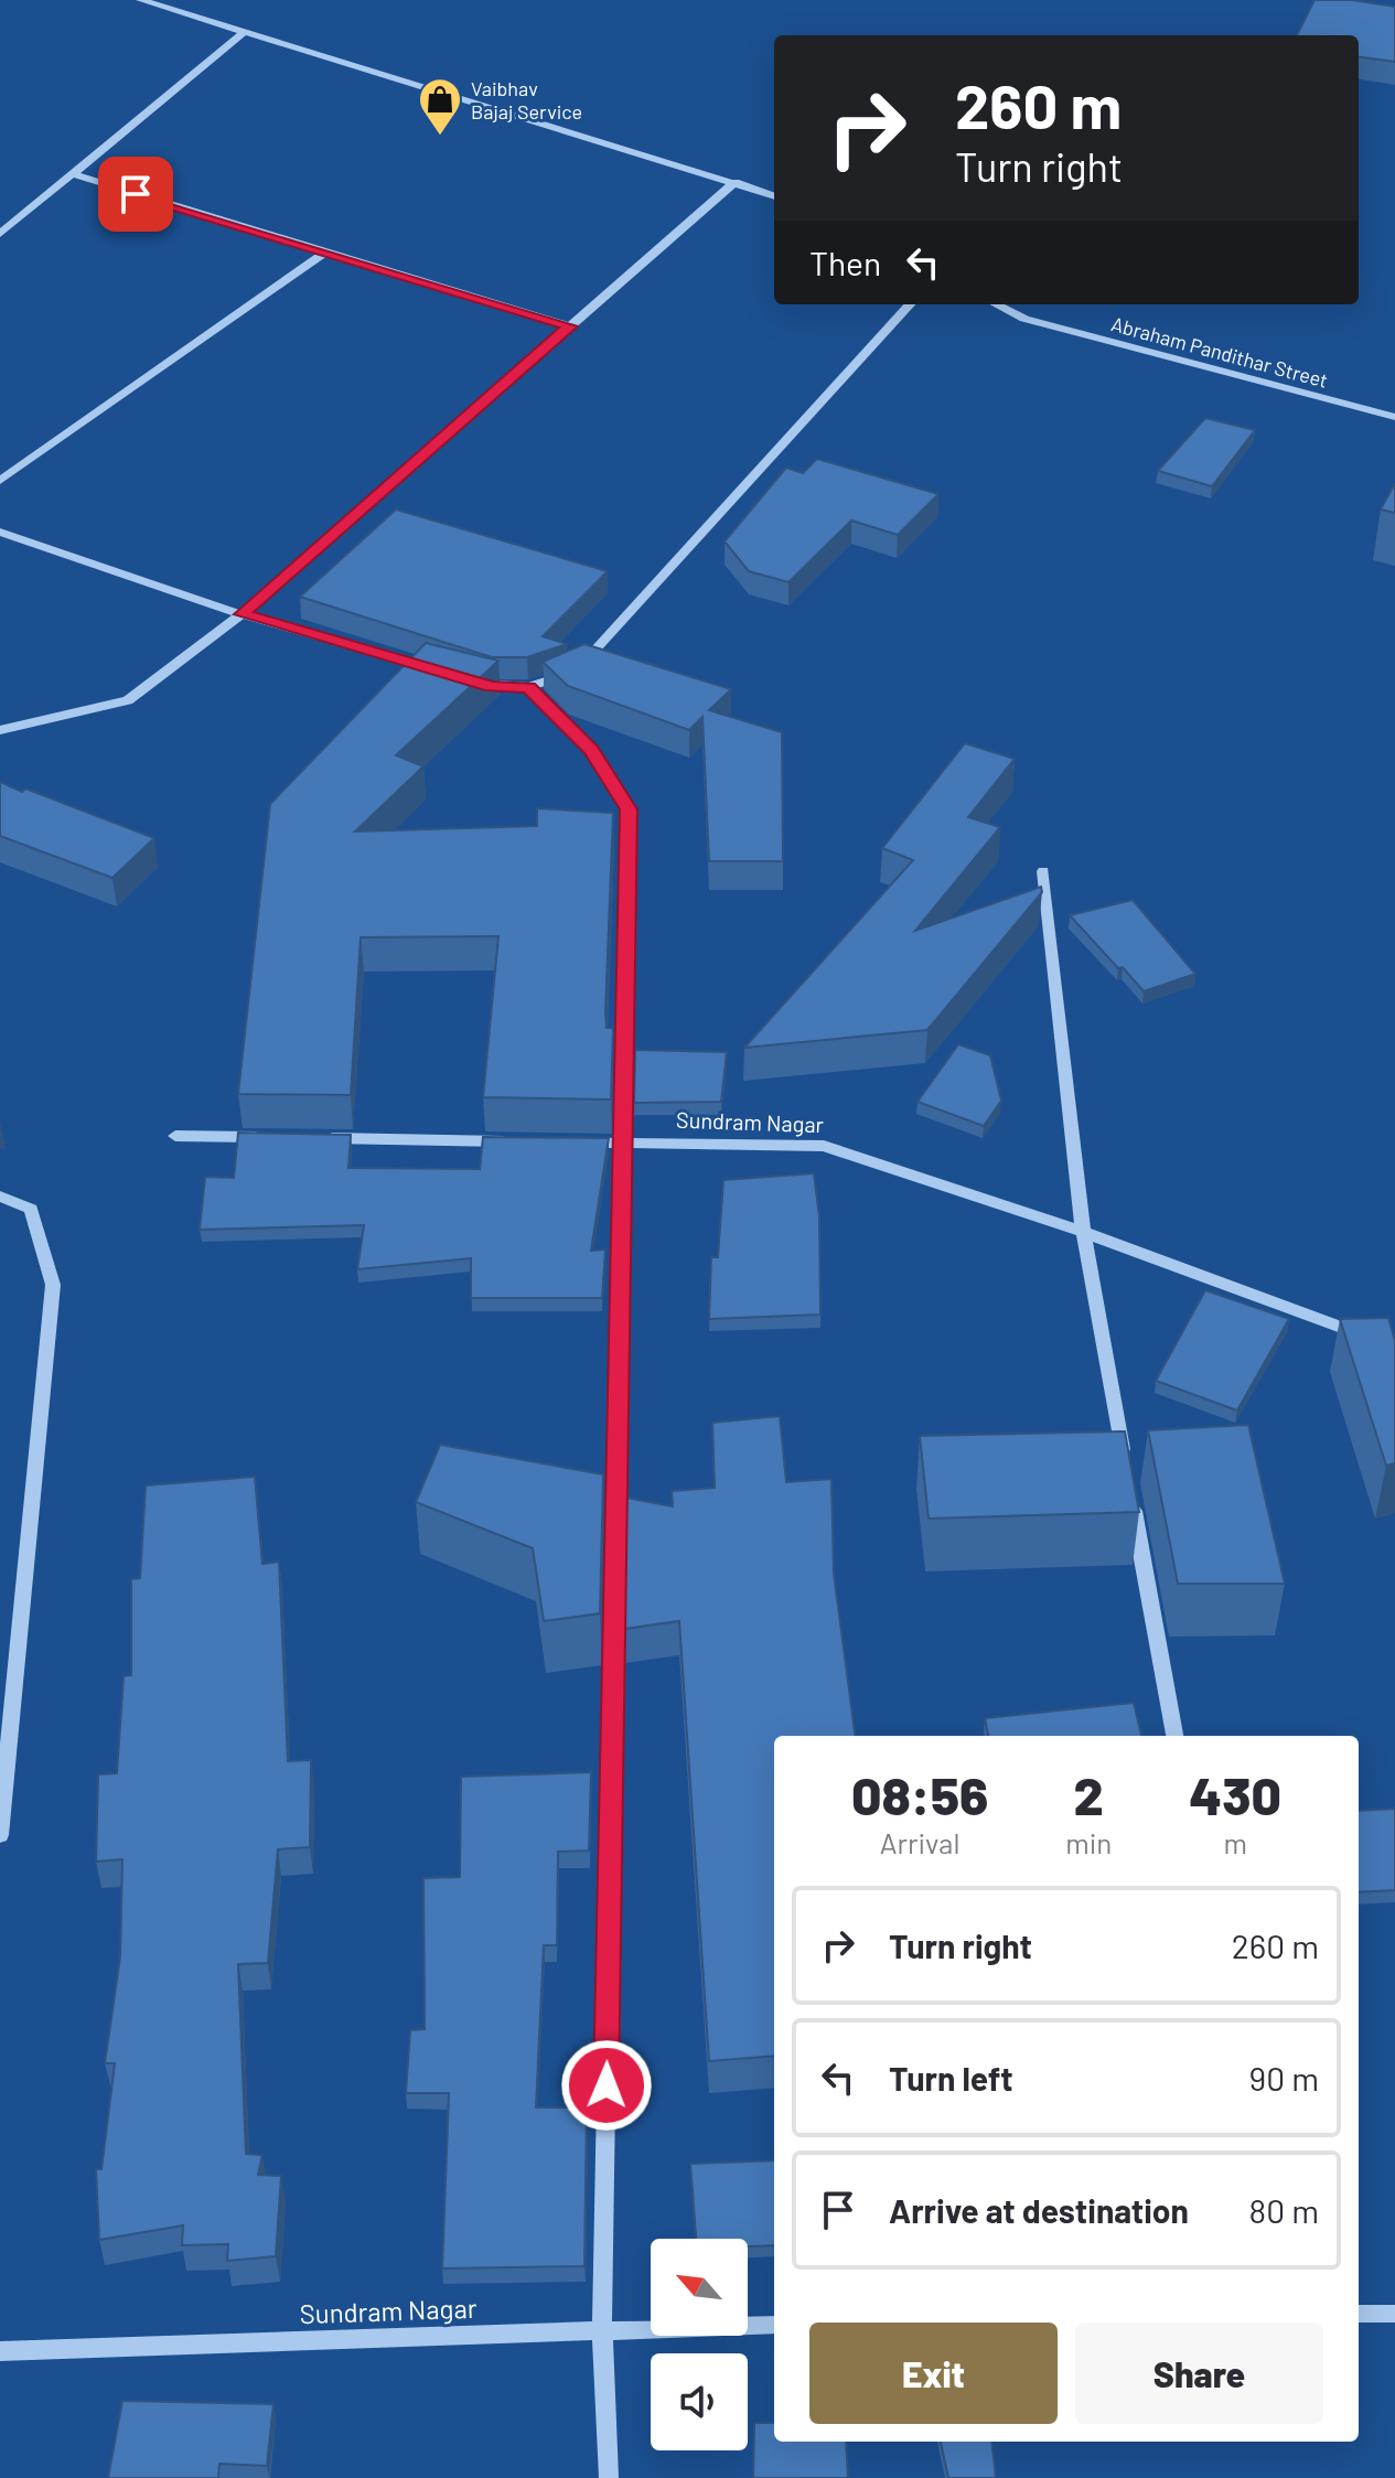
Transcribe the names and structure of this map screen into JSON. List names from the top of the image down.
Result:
{
  "streets": {
    "street": ["Abraham Pandithar Street", "Sundram Nagar"]
  },
  "places": {
    "shop": ["Vaibhav Bajaj Service"]
  },
  "north": "top left",
  "page": {
    "turn": ["260 m", "Turn right"],
    "then": "Then",
    "eta": [
      "08:56",
      "Arrival",
      "2",
      "min",
      "430",
      "m"
    ],
    "list": [
      {
        "name": "Turn right",
        "value": "260 m"
      },
      {
        "name": "Turn left",
        "value": "90 m"
      },
      {
        "name": "Arrive at destination",
        "value": "80 m"
      }
    ],
    "buttons": ["Exit", "Share"]
  }
}
